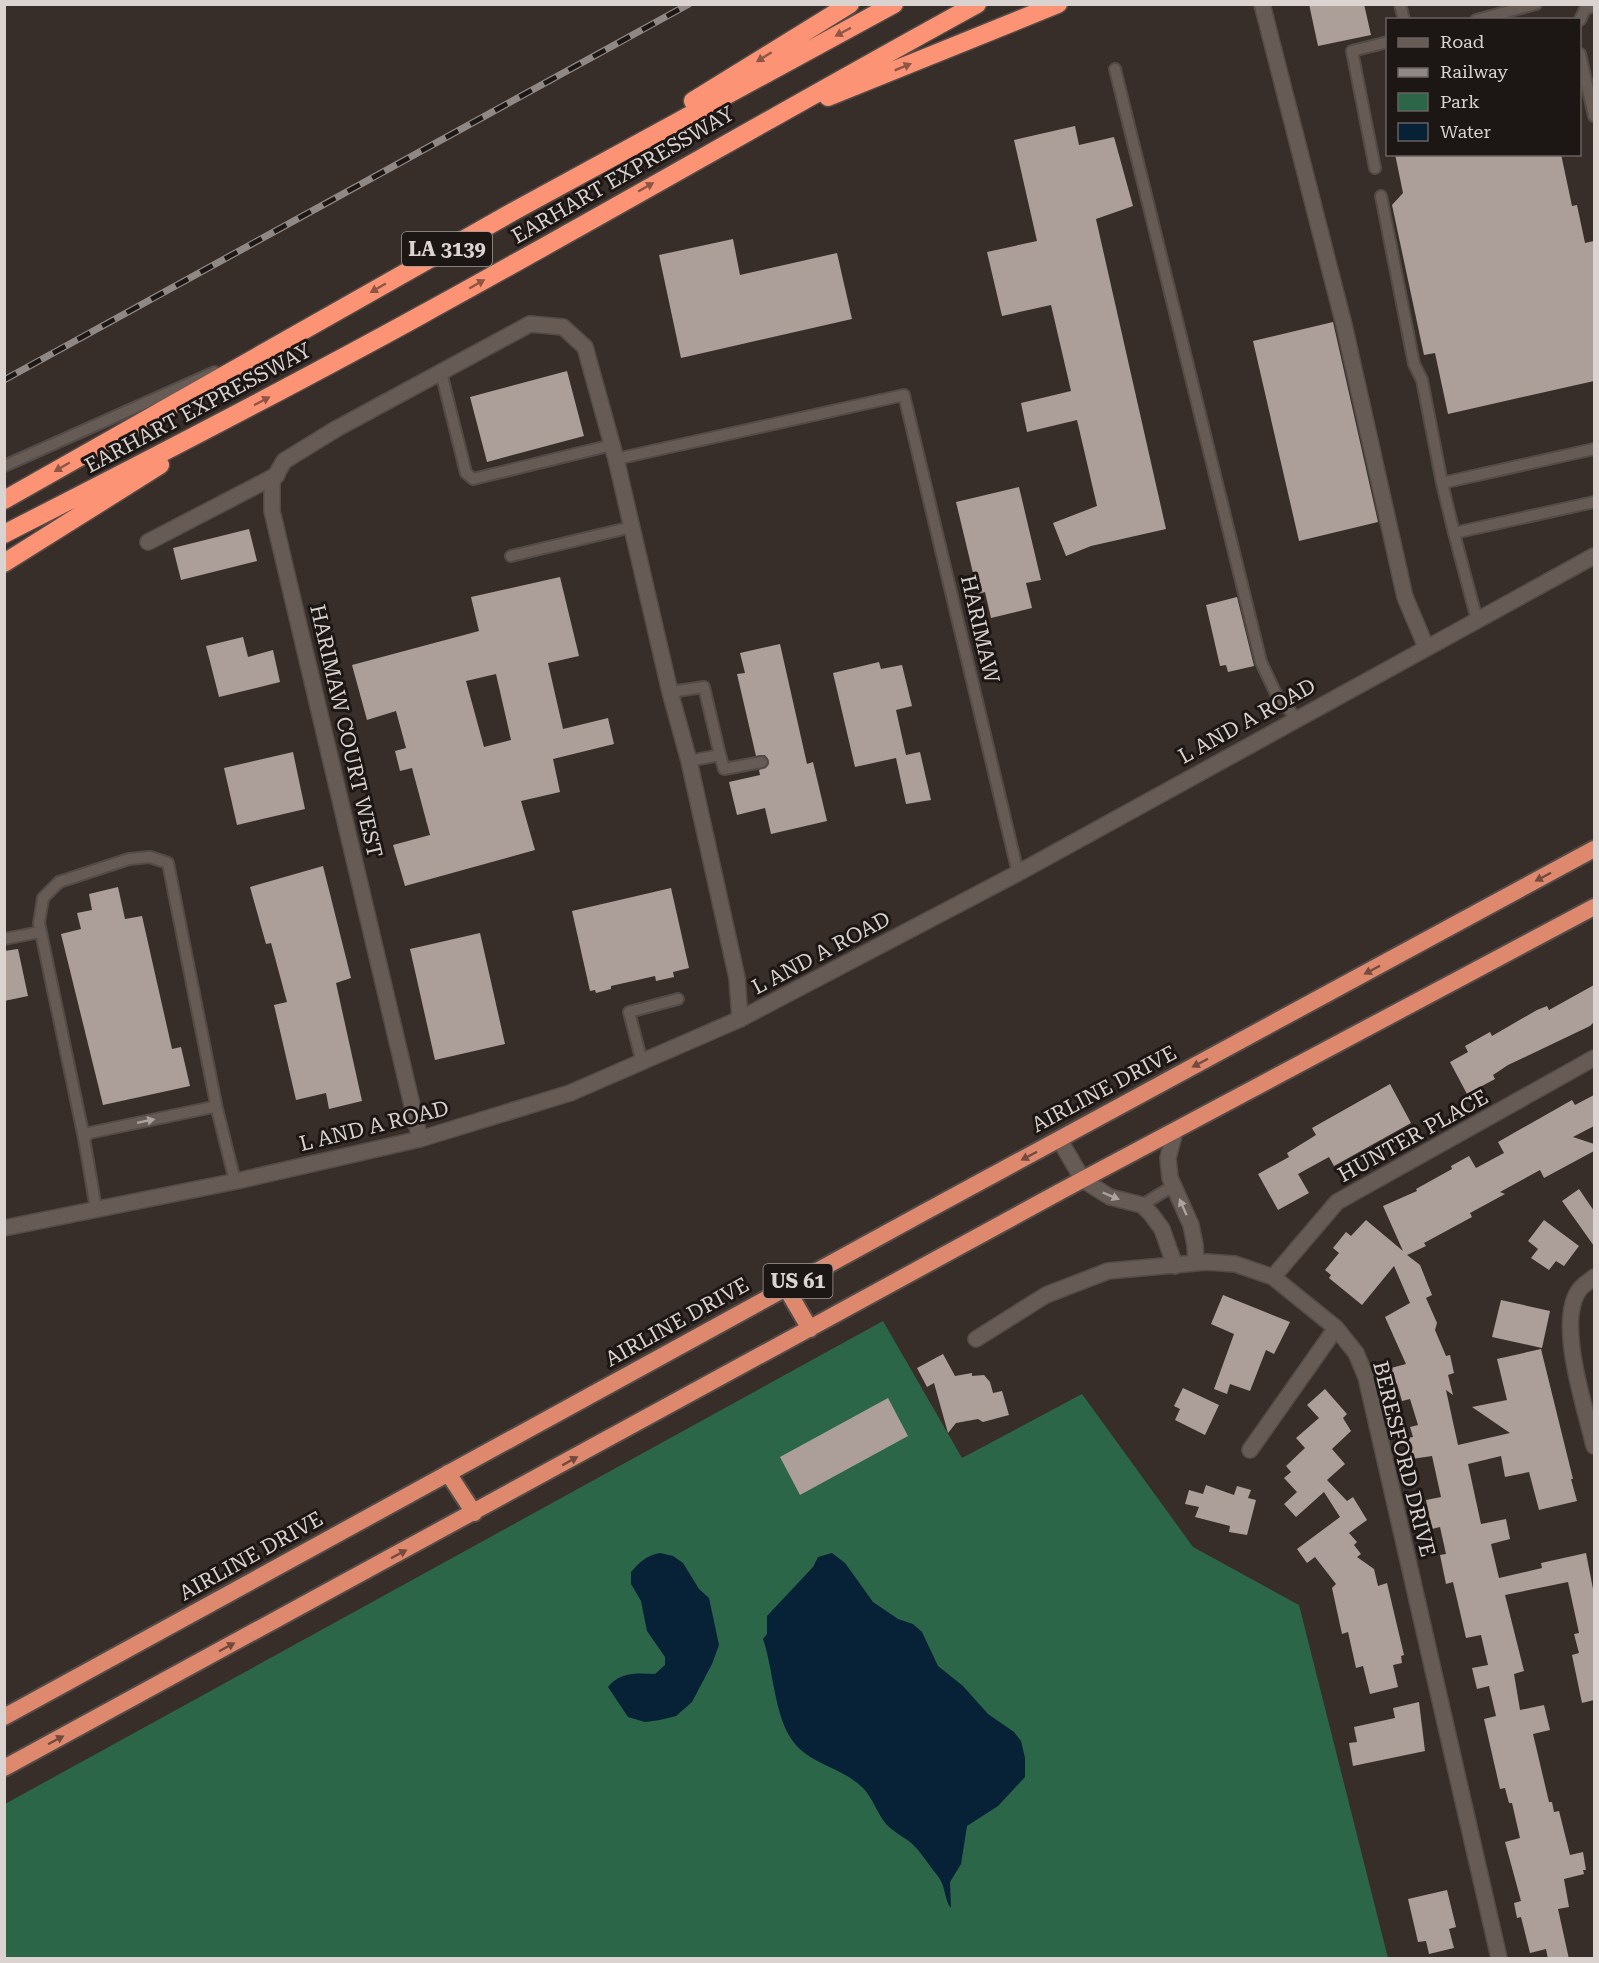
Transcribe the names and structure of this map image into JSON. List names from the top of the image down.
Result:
{
  "streets": {
    "highway": [
      "EARHART EXPRESSWAY",
      "LA 3139",
      "AIRLINE DRIVE",
      "US 61"
    ],
    "street": [
      "L AND A ROAD",
      "HARIMAW COURT WEST",
      "HUNTER PLACE",
      "BERESFORD DRIVE"
    ],
    "lane": ["HARIMAW"]
  },
  "crossings": [
    ["HARIMAW", "L AND A ROAD"],
    ["L AND A ROAD", "HARIMAW COURT WEST"],
    ["HUNTER PLACE", "BERESFORD DRIVE"]
  ],
  "legend": [
    "Road",
    "Railway",
    "Park",
    "Water"
  ]
}
